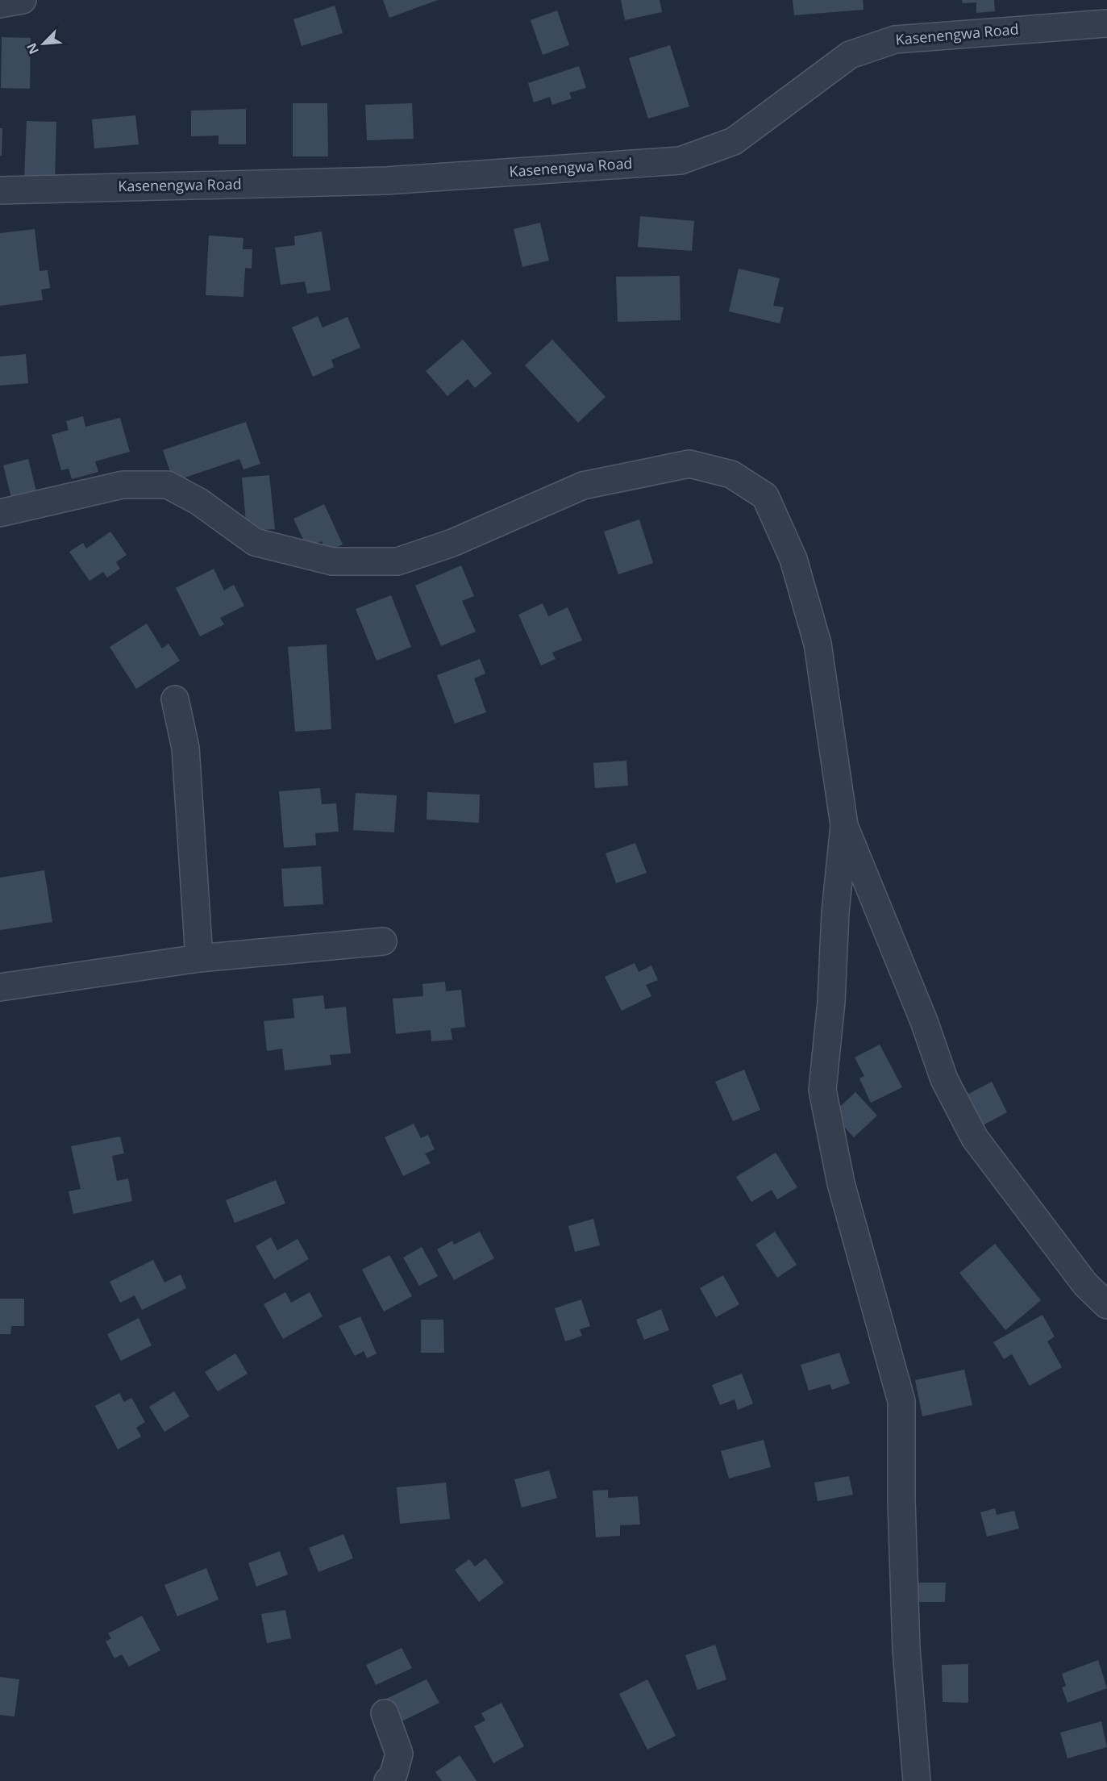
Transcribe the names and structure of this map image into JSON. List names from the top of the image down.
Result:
{
  "streets": {
    "street": ["Kasenengwa Road"]
  },
  "north": "bottom left"
}
